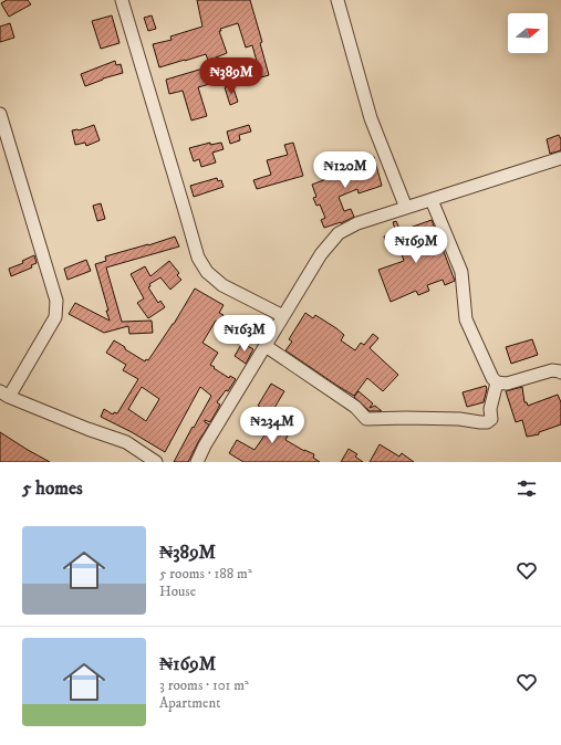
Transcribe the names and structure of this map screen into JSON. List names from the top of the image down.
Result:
{
  "north": "right",
  "page": {
    "price": [
      "₦389M",
      "₦120M",
      "₦169M",
      "₦163M",
      "₦234M"
    ],
    "heading": "5 homes",
    "list": [
      {
        "name": "₦389M",
        "note": "5 rooms · 188 m² · House"
      },
      {
        "name": "₦169M",
        "note": "3 rooms · 101 m² · Apartment"
      }
    ]
  }
}
